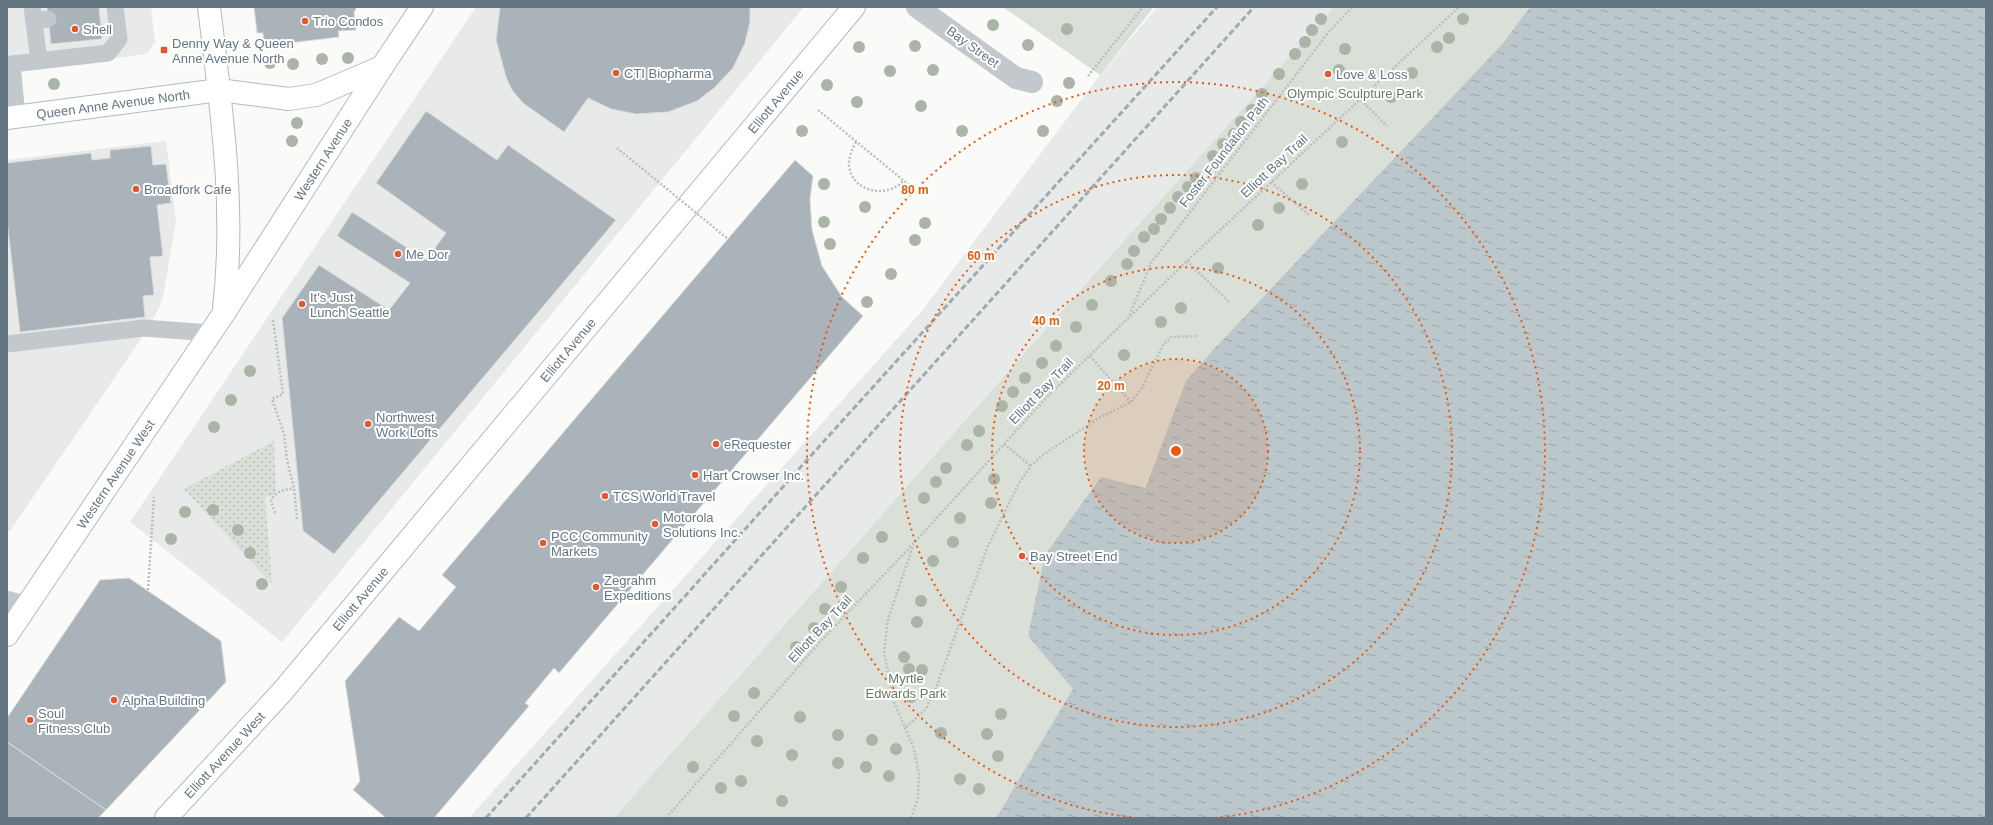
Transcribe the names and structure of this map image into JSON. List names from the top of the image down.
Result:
{
  "streets": {
    "main road": [
      "Elliott Avenue",
      "Queen Anne Avenue North",
      "Western Avenue",
      "Western Avenue West",
      "Elliott Avenue West"
    ],
    "street": ["Bay Street"],
    "path": ["Foster Foundation Path", "Elliott Bay Trail"]
  },
  "crossings": [
    ["Elliott Avenue", "Elliott Avenue West"],
    ["Queen Anne Avenue North", "Western Avenue"],
    ["Foster Foundation Path", "Elliott Bay Trail"],
    ["Western Avenue", "Western Avenue West"]
  ],
  "parks": ["Olympic Sculpture Park", "Myrtle Edwards Park"],
  "places": {
    "other": [
      "Trio Condos",
      "Shell",
      "CTI Biopharma",
      "Love & Loss",
      "Broadfork Cafe",
      "Me Dor",
      "It's Just Lunch Seattle",
      "Northwest Work Lofts",
      "eRequester",
      "Hart Crowser Inc.",
      "TCS World Travel",
      "Motorola Solutions Inc.",
      "PCC Community Markets",
      "Bay Street End",
      "Zegrahm Expeditions",
      "Alpha Building",
      "Soul Fitness Club"
    ],
    "transit": ["Denny Way & Queen Anne Avenue North"]
  },
  "rings": [
    "80 m",
    "60 m",
    "40 m",
    "20 m"
  ]
}
